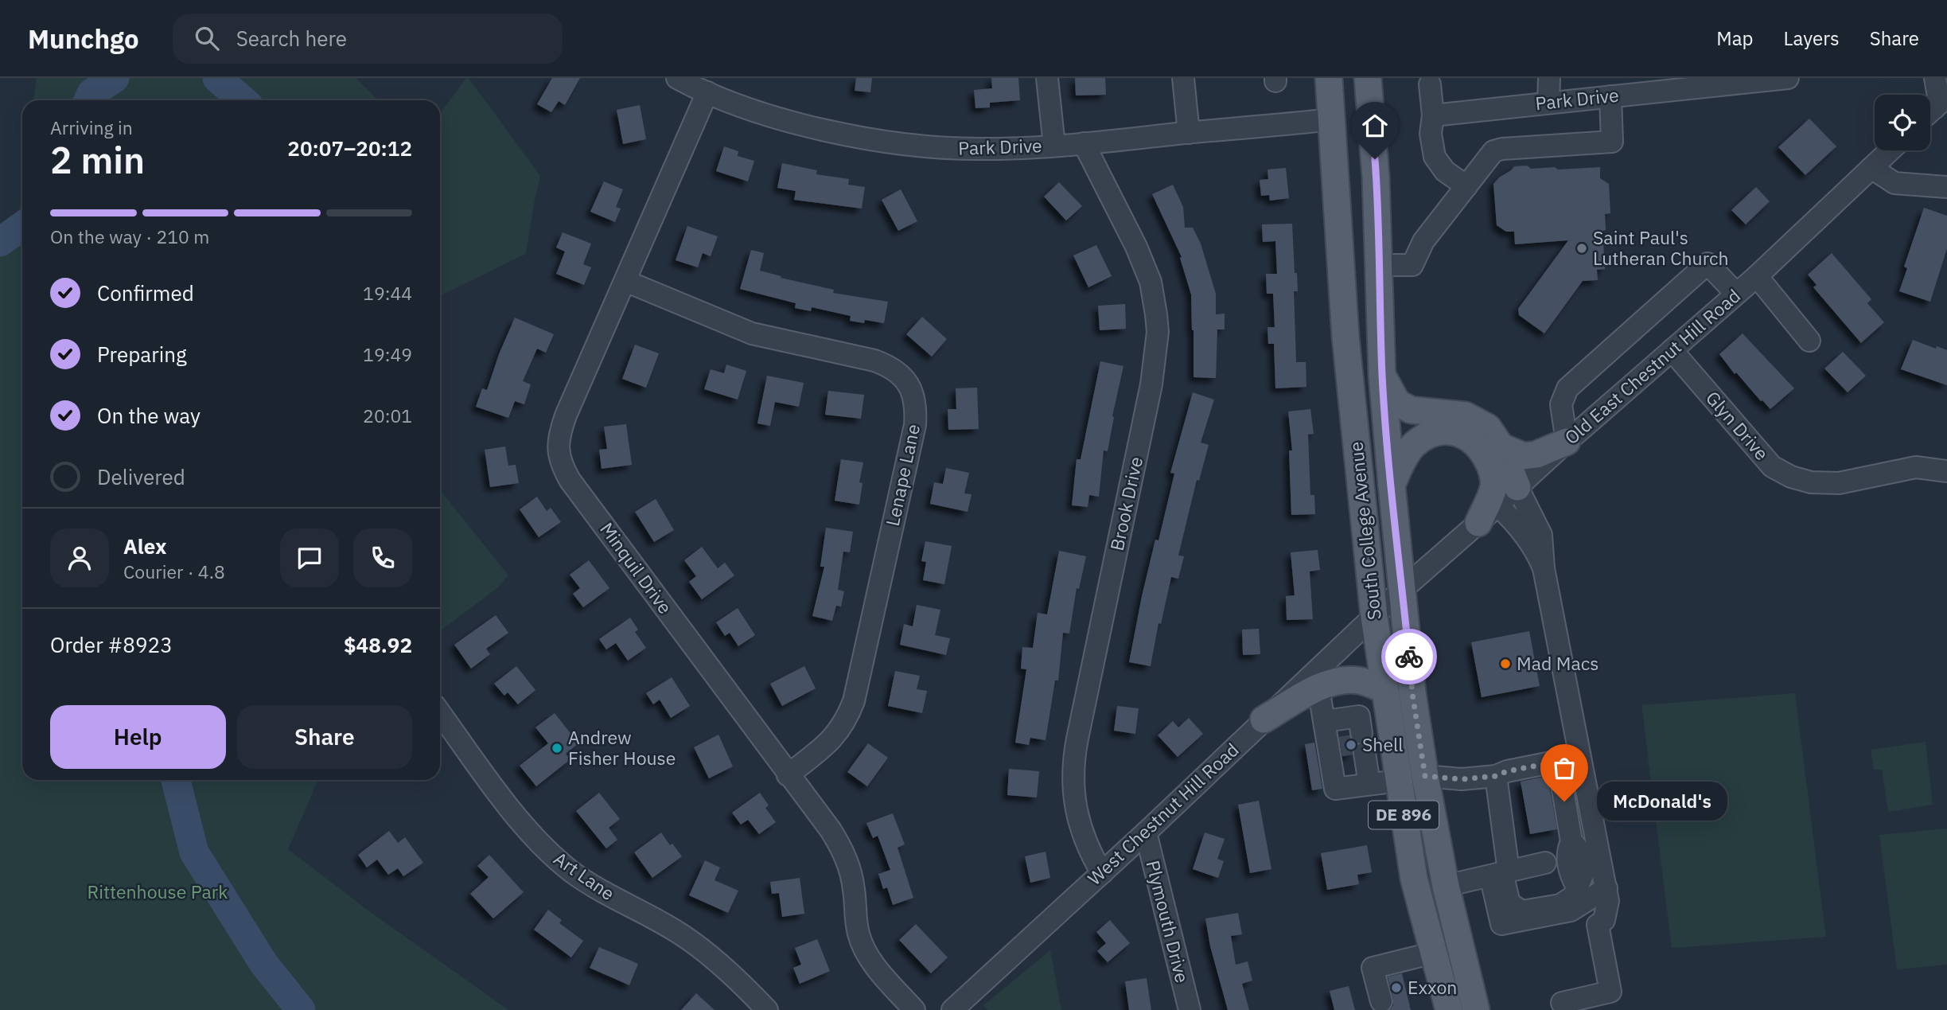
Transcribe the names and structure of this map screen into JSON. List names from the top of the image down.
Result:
{
  "streets": {
    "main road": ["South College Avenue", "DE 896"],
    "street": [
      "Park Drive",
      "Old East Chestnut Hill Road",
      "Glyn Drive",
      "Lenape Lane",
      "Brook Drive",
      "Minquil Drive",
      "West Chestnut Hill Road",
      "Art Lane",
      "Plymouth Drive"
    ]
  },
  "crossings": [
    ["Park Drive", "Brook Drive"],
    ["Park Drive", "South College Avenue"],
    ["Park Drive", "Minquil Drive"],
    ["Old East Chestnut Hill Road", "Glyn Drive"],
    ["Old East Chestnut Hill Road", "South College Avenue"],
    ["Old East Chestnut Hill Road", "West Chestnut Hill Road"],
    ["Lenape Lane", "Minquil Drive"],
    ["Brook Drive", "West Chestnut Hill Road"],
    ["South College Avenue", "West Chestnut Hill Road"],
    ["West Chestnut Hill Road", "Plymouth Drive"]
  ],
  "parks": ["Rittenhouse Park"],
  "places": [
    "Saint Paul's Lutheran Church",
    "Mad Macs",
    "Shell",
    "Andrew Fisher House",
    "McDonald's",
    "Exxon"
  ],
  "page": {
    "header": "Munchgo",
    "search": "Search here",
    "nav": ["Map", "Layers", "Share"],
    "heading": ["2 min", "Arriving in", "20:07–20:12"],
    "panel": [
      "Alex",
      "Courier · 4.8",
      "Order #8923",
      "$48.92"
    ],
    "bar": "On the way · 210 m",
    "list": [
      ["Confirmed", "19:44"],
      ["Preparing", "19:49"],
      ["On the way", "20:01"],
      "Delivered"
    ],
    "buttons": ["Help", "Share"],
    "bubble": "McDonald's"
  }
}
